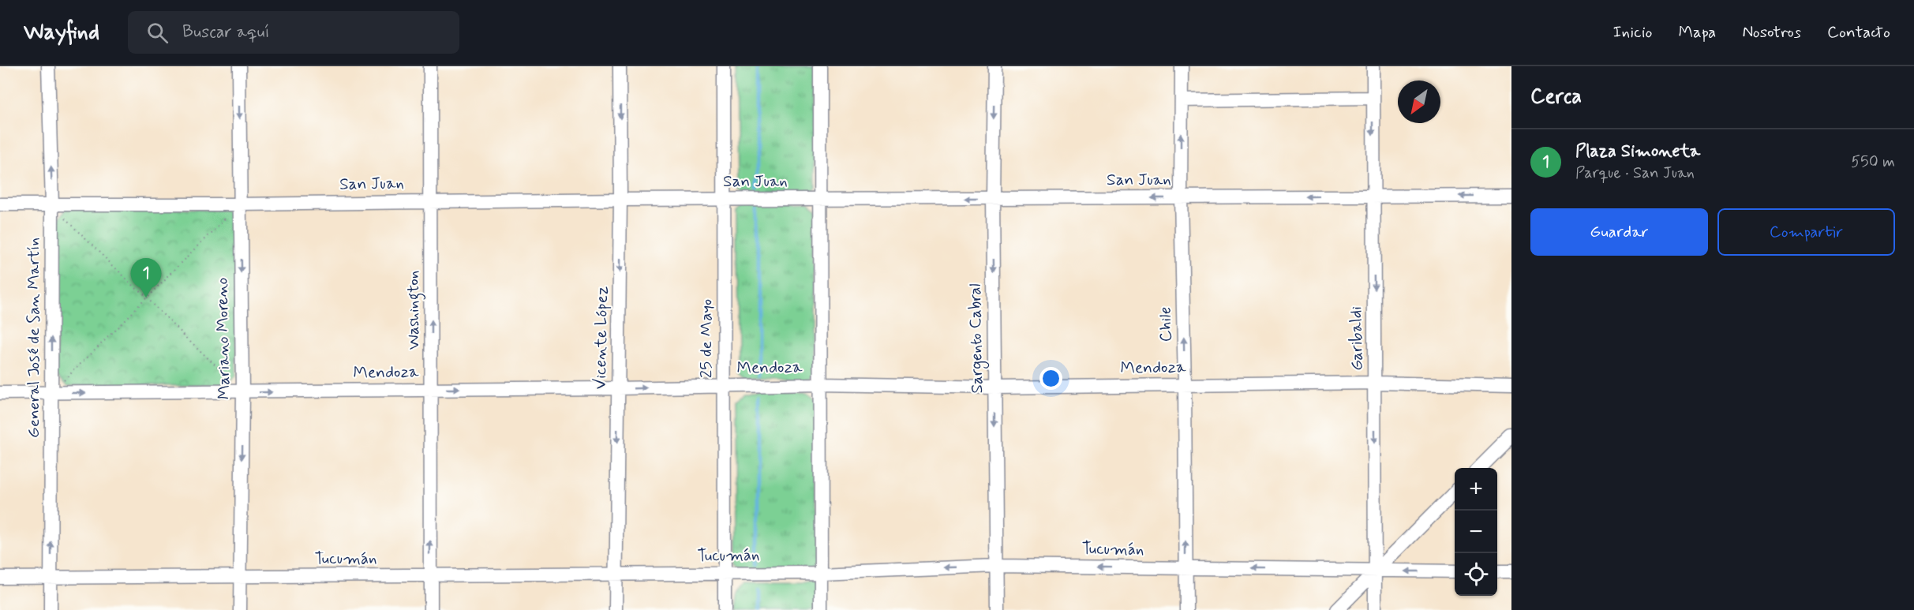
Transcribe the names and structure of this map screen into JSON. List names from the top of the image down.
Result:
{
  "streets": {
    "street": [
      "San Juan",
      "Washington",
      "Chile",
      "General José de San Martín",
      "Vicente López",
      "Mariano Moreno",
      "25 de Mayo",
      "Sargento Cabral",
      "Garibaldi",
      "Mendoza",
      "Tucumán"
    ]
  },
  "crossings": [
    ["San Juan", "Washington"],
    ["San Juan", "Chile"],
    ["San Juan", "General José de San Martín"],
    ["San Juan", "Vicente López"],
    ["San Juan", "Mariano Moreno"],
    ["San Juan", "25 de Mayo"],
    ["San Juan", "Sargento Cabral"],
    ["San Juan", "Garibaldi"],
    ["Washington", "Mendoza"],
    ["Washington", "Tucumán"],
    ["Chile", "Mendoza"],
    ["Chile", "Tucumán"],
    ["General José de San Martín", "Mendoza"],
    ["General José de San Martín", "Tucumán"],
    ["Vicente López", "Mendoza"],
    ["Vicente López", "Tucumán"],
    ["Mariano Moreno", "Mendoza"],
    ["Mariano Moreno", "Tucumán"],
    ["25 de Mayo", "Mendoza"],
    ["25 de Mayo", "Tucumán"],
    ["Sargento Cabral", "Mendoza"],
    ["Sargento Cabral", "Tucumán"],
    ["Garibaldi", "Mendoza"],
    ["Garibaldi", "Tucumán"]
  ],
  "one_way": [
    "San Juan",
    "Washington",
    "Chile",
    "General José de San Martín",
    "Vicente López",
    "Mariano Moreno",
    "Sargento Cabral",
    "Garibaldi",
    "Mendoza",
    "Tucumán"
  ],
  "north": "bottom left",
  "page": {
    "header": "Wayfind",
    "search": "Buscar aquí",
    "nav": [
      "Inicio",
      "Mapa",
      "Nosotros",
      "Contacto"
    ],
    "heading": "Cerca",
    "list": [
      {
        "mark": "1",
        "name": "Plaza Simoneta",
        "note": "Parque · San Juan",
        "value": "550 m"
      }
    ],
    "buttons": ["Guardar", "Compartir"],
    "pins": "1",
    "map_buttons": ["+", "−"]
  }
}
